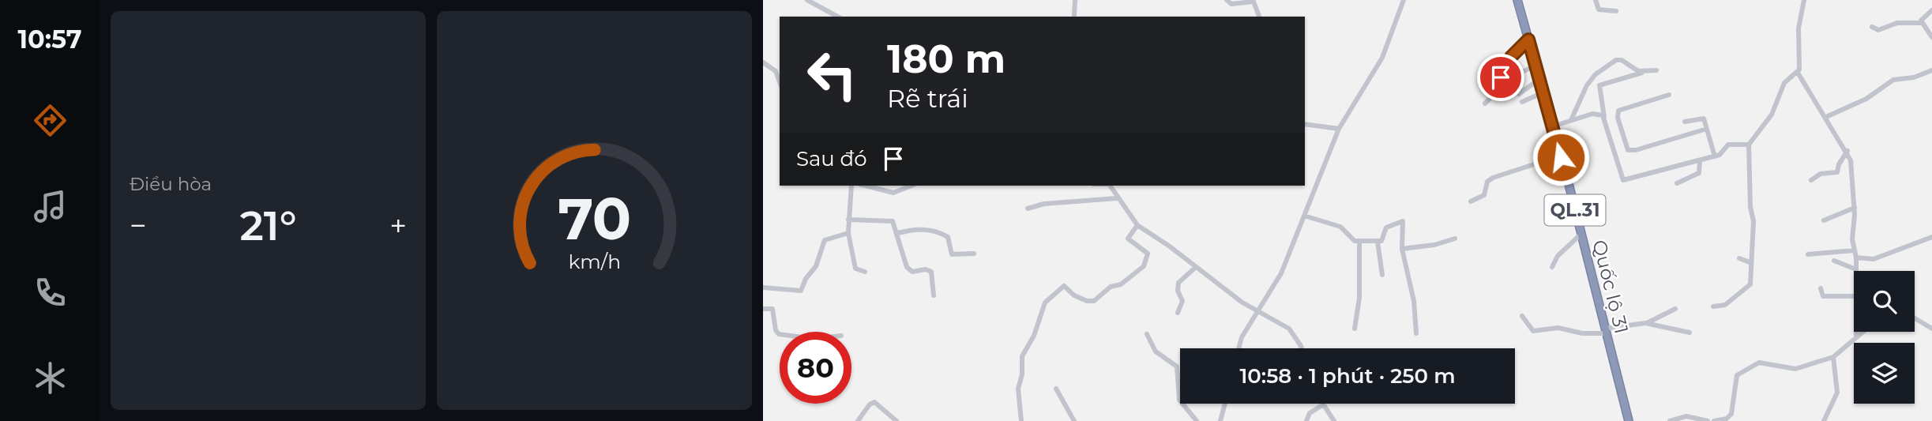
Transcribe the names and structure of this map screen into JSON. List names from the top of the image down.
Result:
{
  "streets": {
    "highway": ["QL.31", "Quốc lộ 31"]
  },
  "page": {
    "tabs": "10:57",
    "tile": "Điều hòa",
    "turn": ["180 m", "Rẽ trái"],
    "then": "Sau đó",
    "heat": ["−", "21°", "+"],
    "limit": "80",
    "trip": "10:58 · 1 phút · 250 m",
    "gauge": ["70", "km/h"]
  }
}
